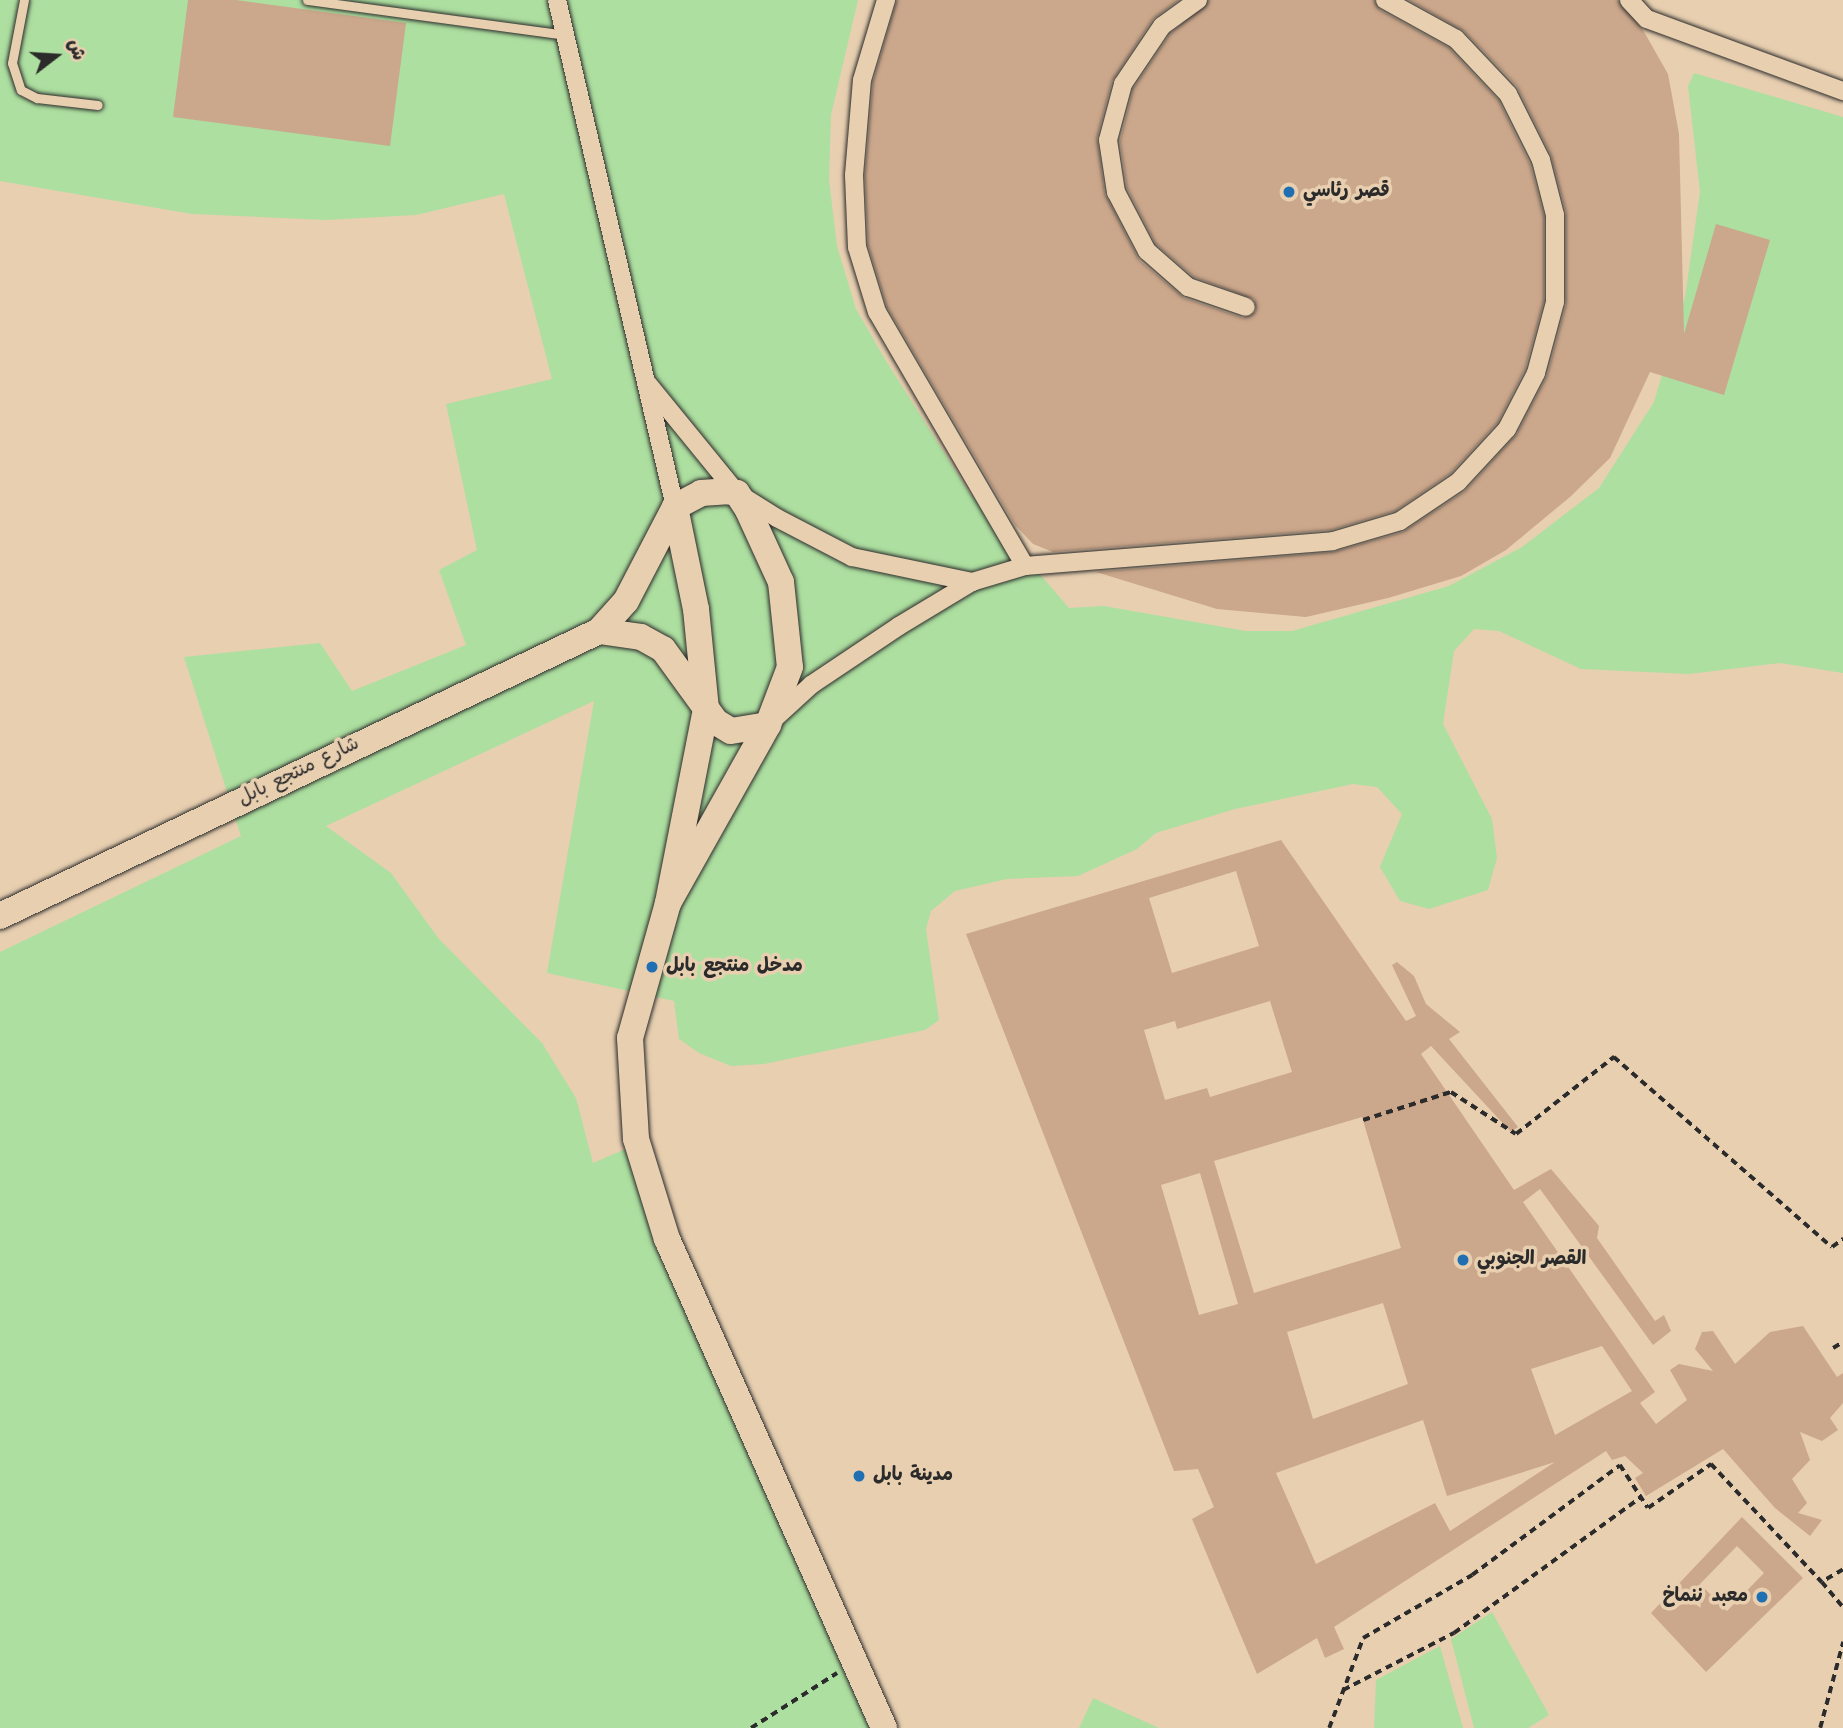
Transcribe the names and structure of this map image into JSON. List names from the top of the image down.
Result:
{
  "streets": {
    "street": ["شارع منتجع بابل"]
  },
  "places": [
    "قصر رئاسي",
    "مدخل منتجع بابل",
    "القصر الجنوبي",
    "مدينة بابل",
    "معبد ننماخ"
  ],
  "north": "right"
}
